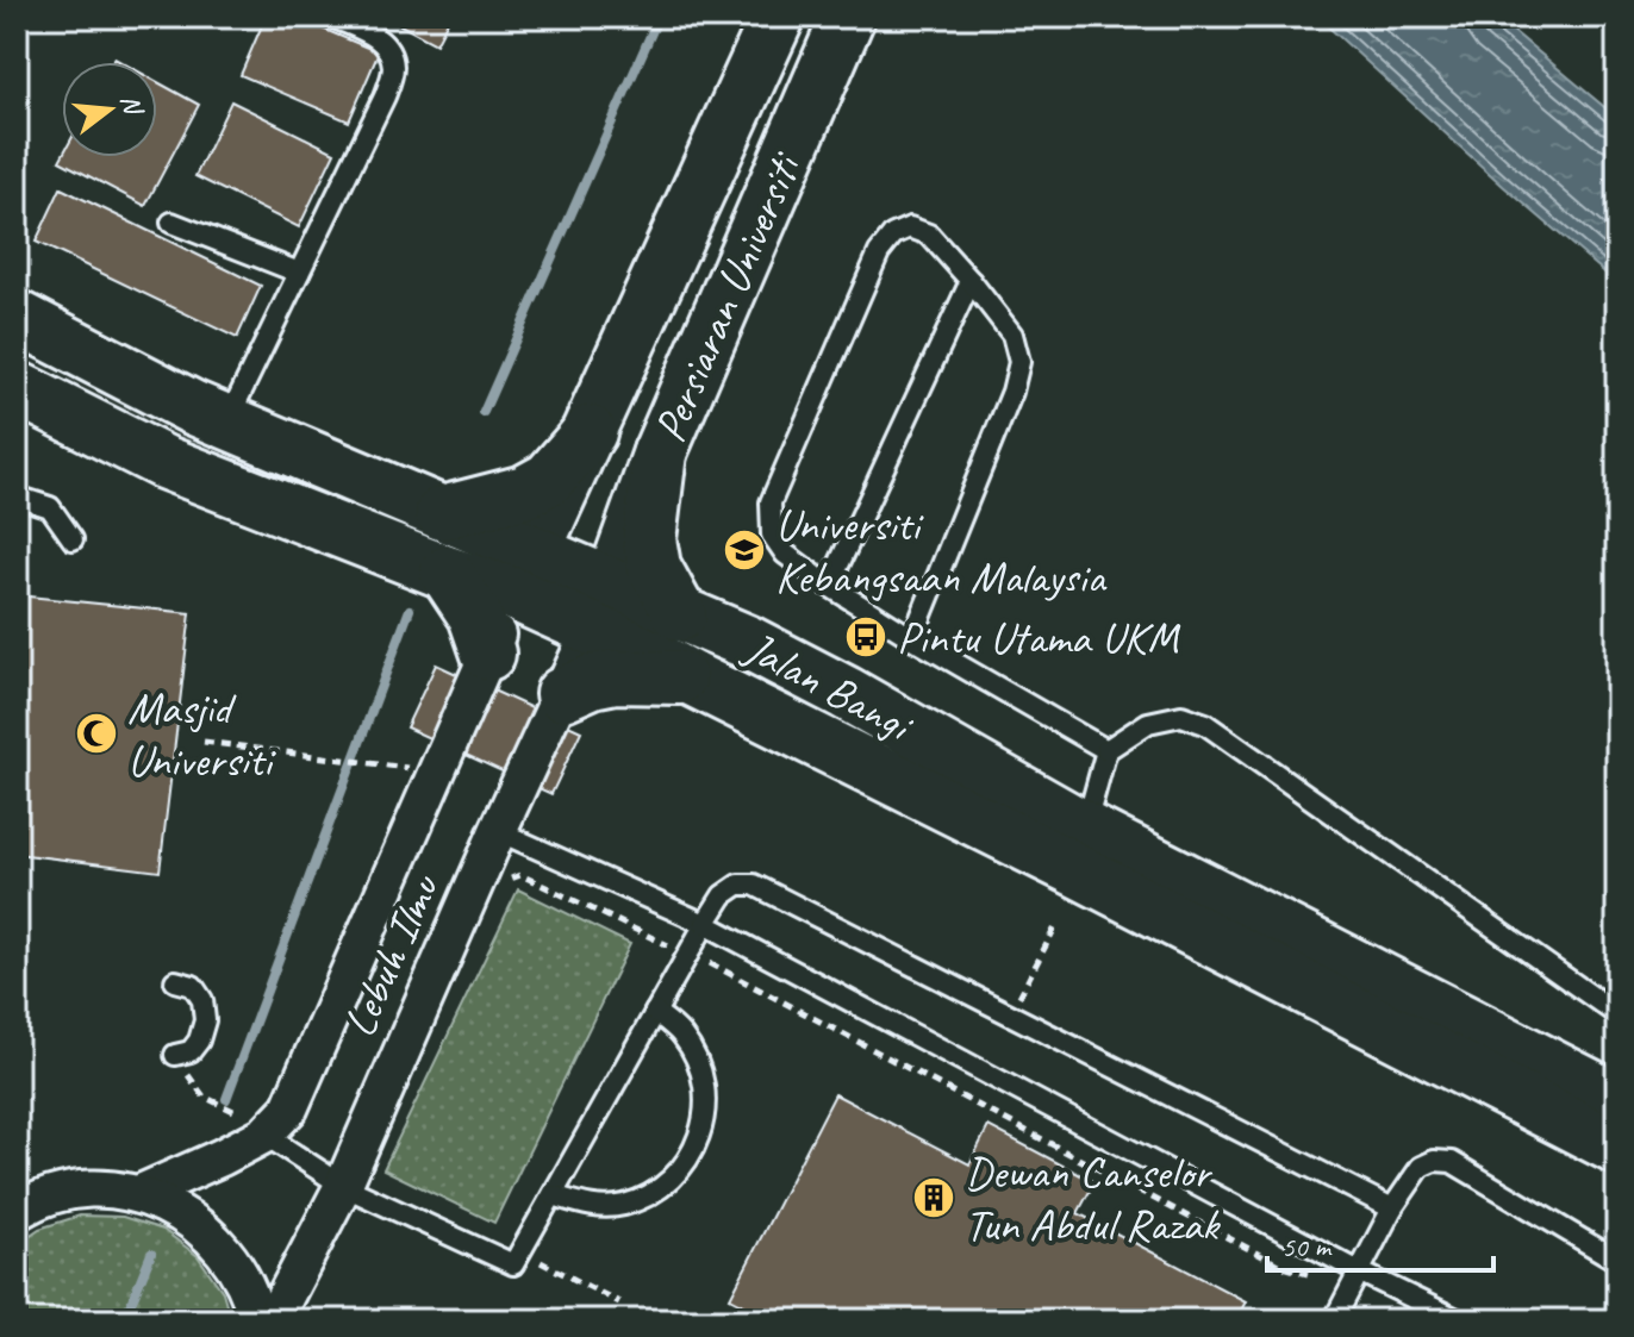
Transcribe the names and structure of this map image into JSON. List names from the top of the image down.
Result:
{
  "streets": {
    "main road": ["Persiaran Universiti", "Jalan Bangi"],
    "street": ["Lebuh Ilmu"]
  },
  "crossings": [
    ["Persiaran Universiti", "Jalan Bangi"],
    ["Persiaran Universiti", "Lebuh Ilmu"],
    ["Jalan Bangi", "Lebuh Ilmu"]
  ],
  "places": {
    "school or university": ["Universiti Kebangsaan Malaysia"],
    "bus stop": ["Pintu Utama UKM"],
    "mosque": ["Masjid Universiti"],
    "building": ["Dewan Canselor Tun Abdul Razak"]
  },
  "scale_bar": "50 m",
  "north": "right"
}
